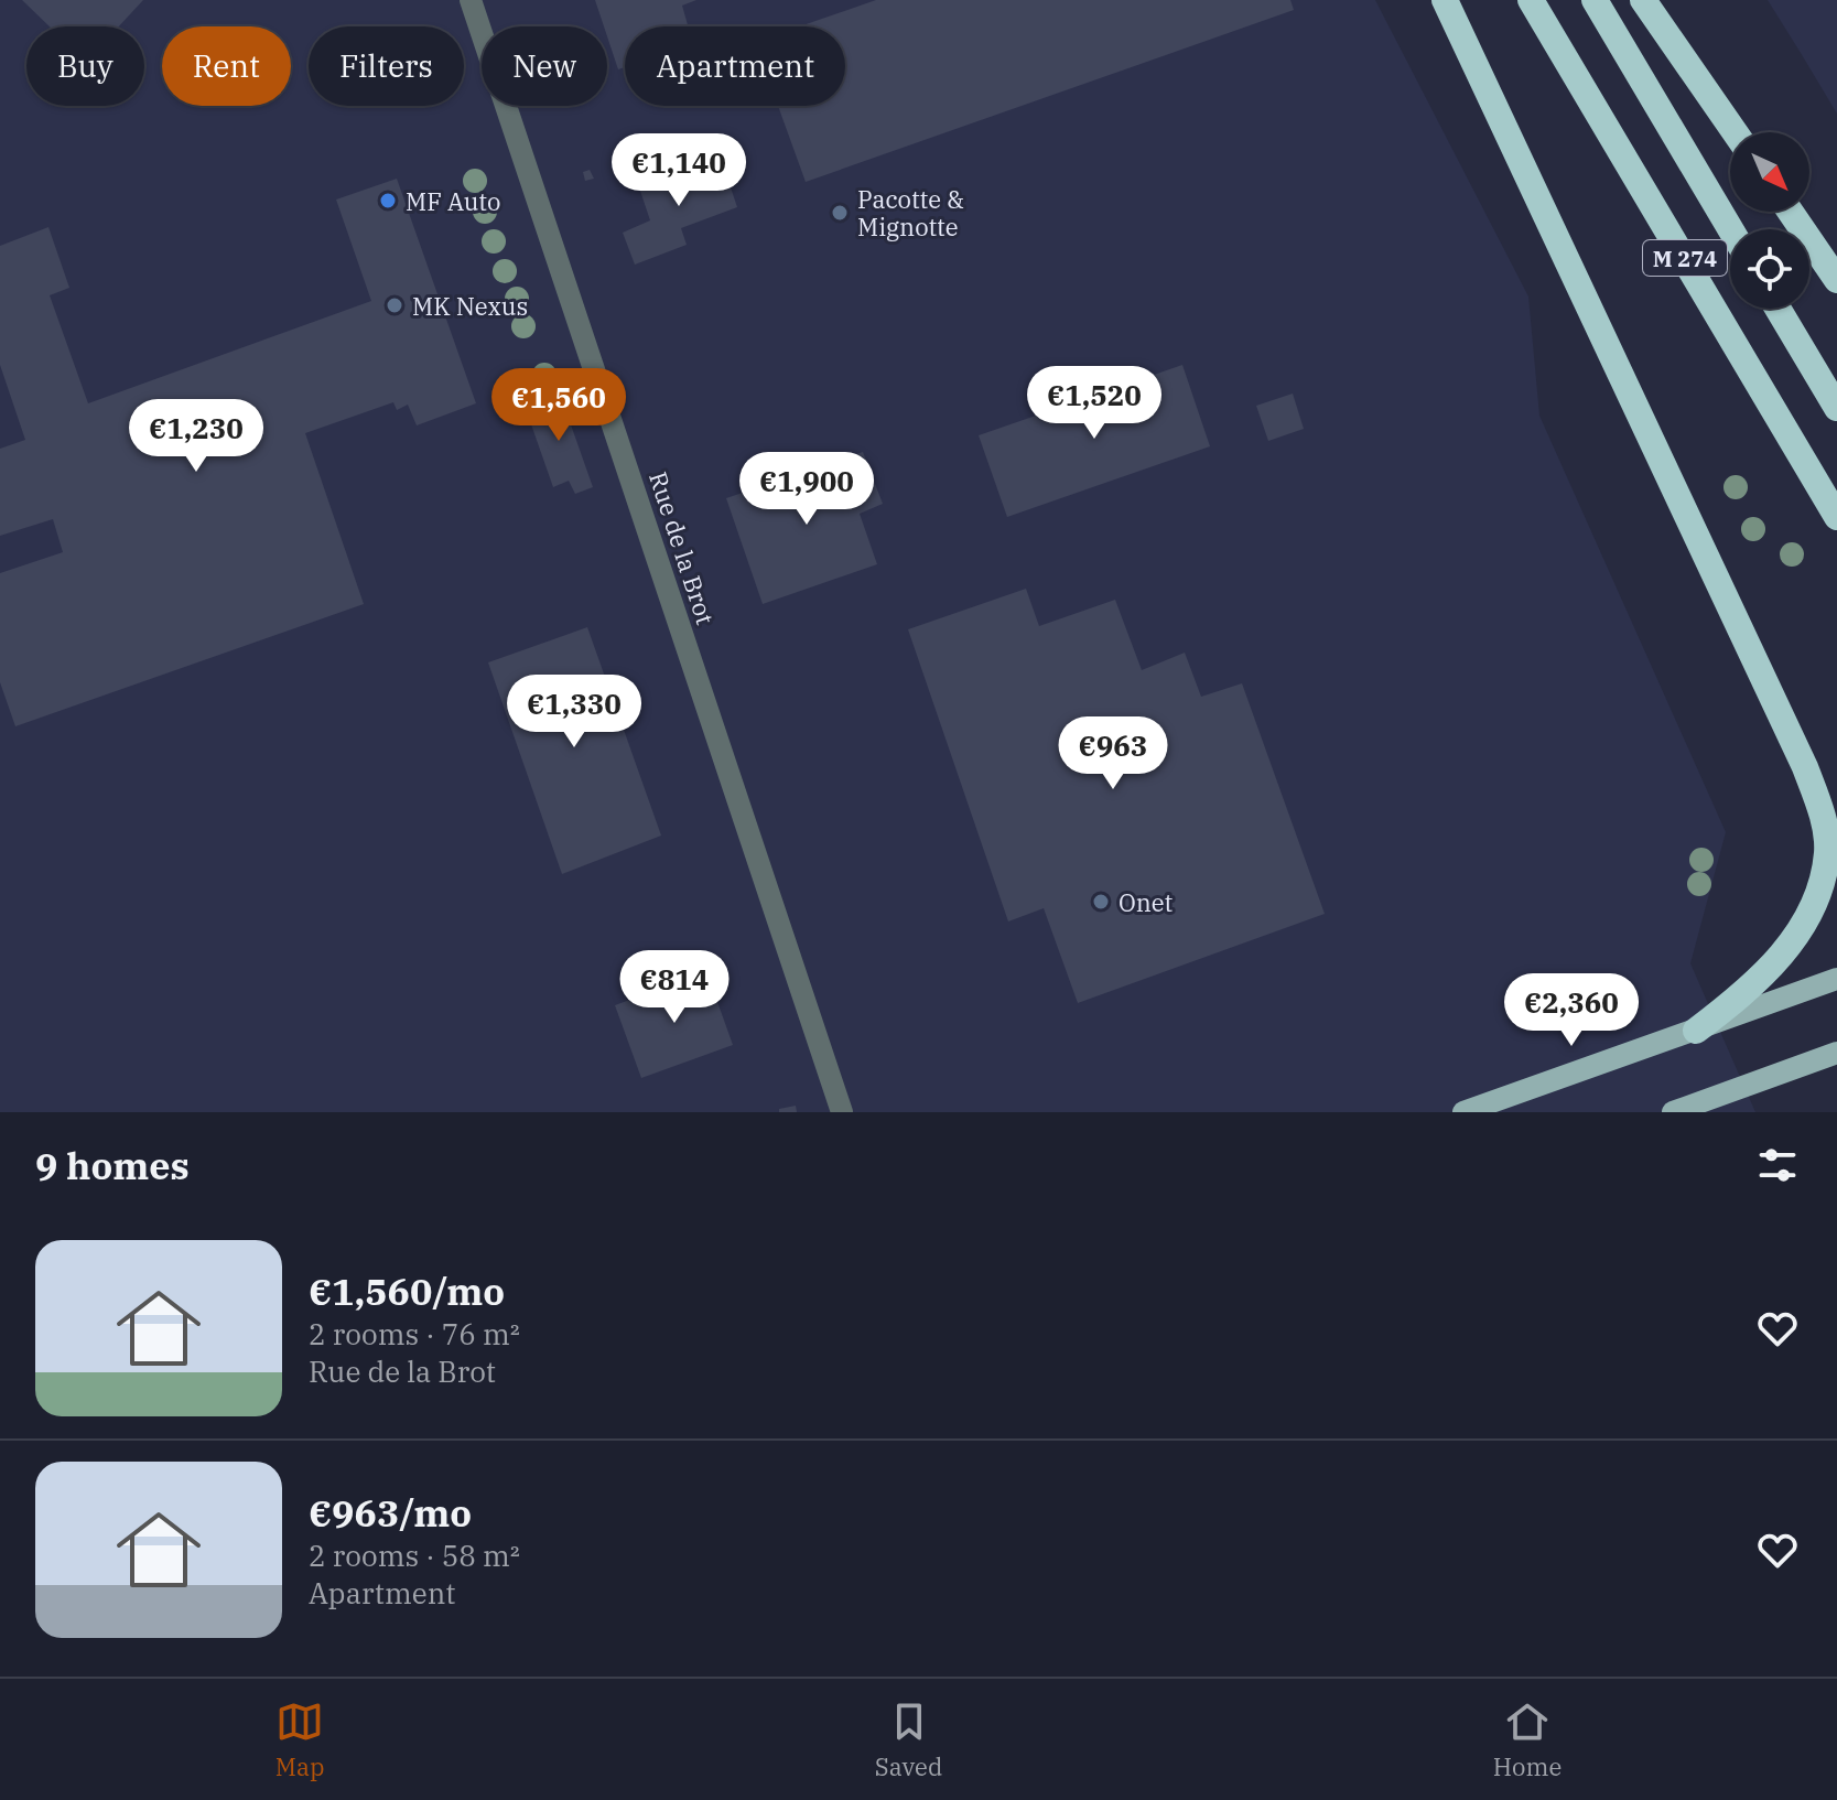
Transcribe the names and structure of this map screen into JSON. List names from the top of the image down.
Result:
{
  "streets": {
    "highway": ["M 274"],
    "street": ["Rue de la Brot"]
  },
  "places": [
    "MF Auto",
    "Pacotte & Mignotte",
    "MK Nexus",
    "Onet"
  ],
  "north": "bottom right",
  "page": {
    "chip": [
      "Buy",
      "Rent",
      "Filters",
      "New",
      "Apartment"
    ],
    "price": [
      "€1,140",
      "€1,520",
      "€1,560",
      "€1,230",
      "€1,900",
      "€1,330",
      "€963",
      "€814",
      "€2,360"
    ],
    "heading": "9 homes",
    "list": [
      {
        "name": "€1,560/mo",
        "note": "2 rooms · 76 m² · Rue de la Brot"
      },
      {
        "name": "€963/mo",
        "note": "2 rooms · 58 m² · Apartment"
      }
    ],
    "tabs": ["Map", "Saved", "Home"]
  }
}
